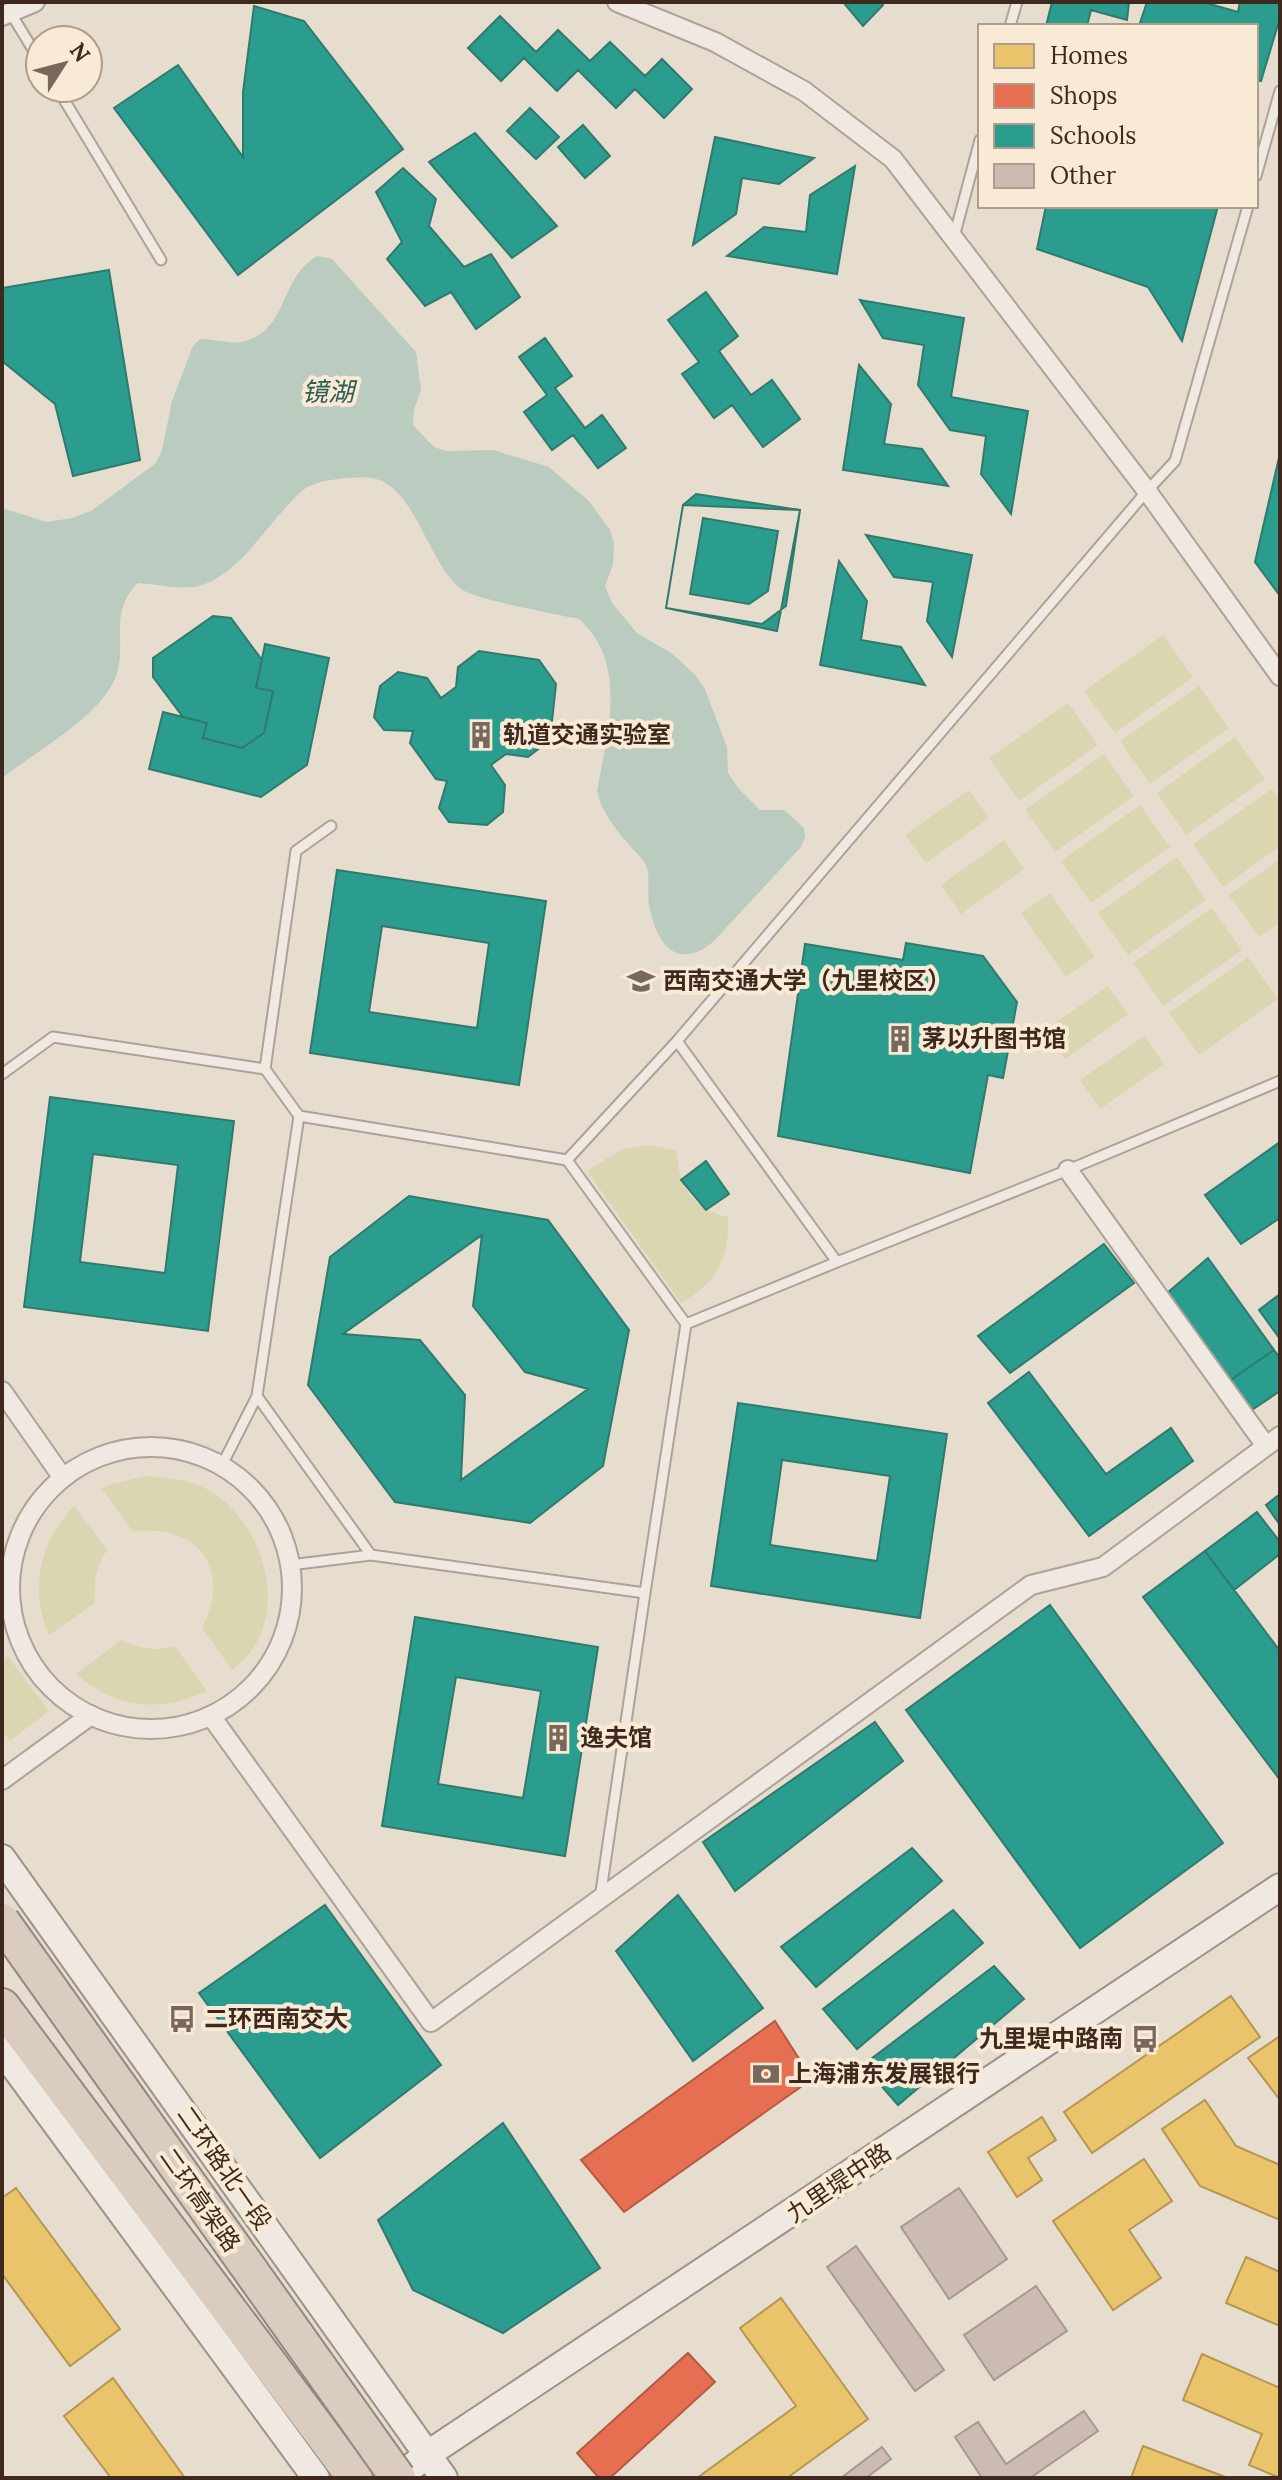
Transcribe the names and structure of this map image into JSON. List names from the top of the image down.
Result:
{
  "streets": {
    "highway": ["二环高架路"],
    "main road": ["二环路北一段", "九里堤中路"]
  },
  "crossings": [
    ["二环路北一段", "九里堤中路"],
    ["九里堤中路", "二环高架路"]
  ],
  "water": ["镜湖"],
  "places": {
    "building": ["轨道交通实验室", "茅以升图书馆", "逸夫馆"],
    "school or university": ["西南交通大学（九里校区）"],
    "bus stop": ["二环西南交大", "九里堤中路南"],
    "bank": ["上海浦东发展银行"]
  },
  "legend": [
    "Homes",
    "Shops",
    "Schools",
    "Other"
  ],
  "north": "top right"
}
